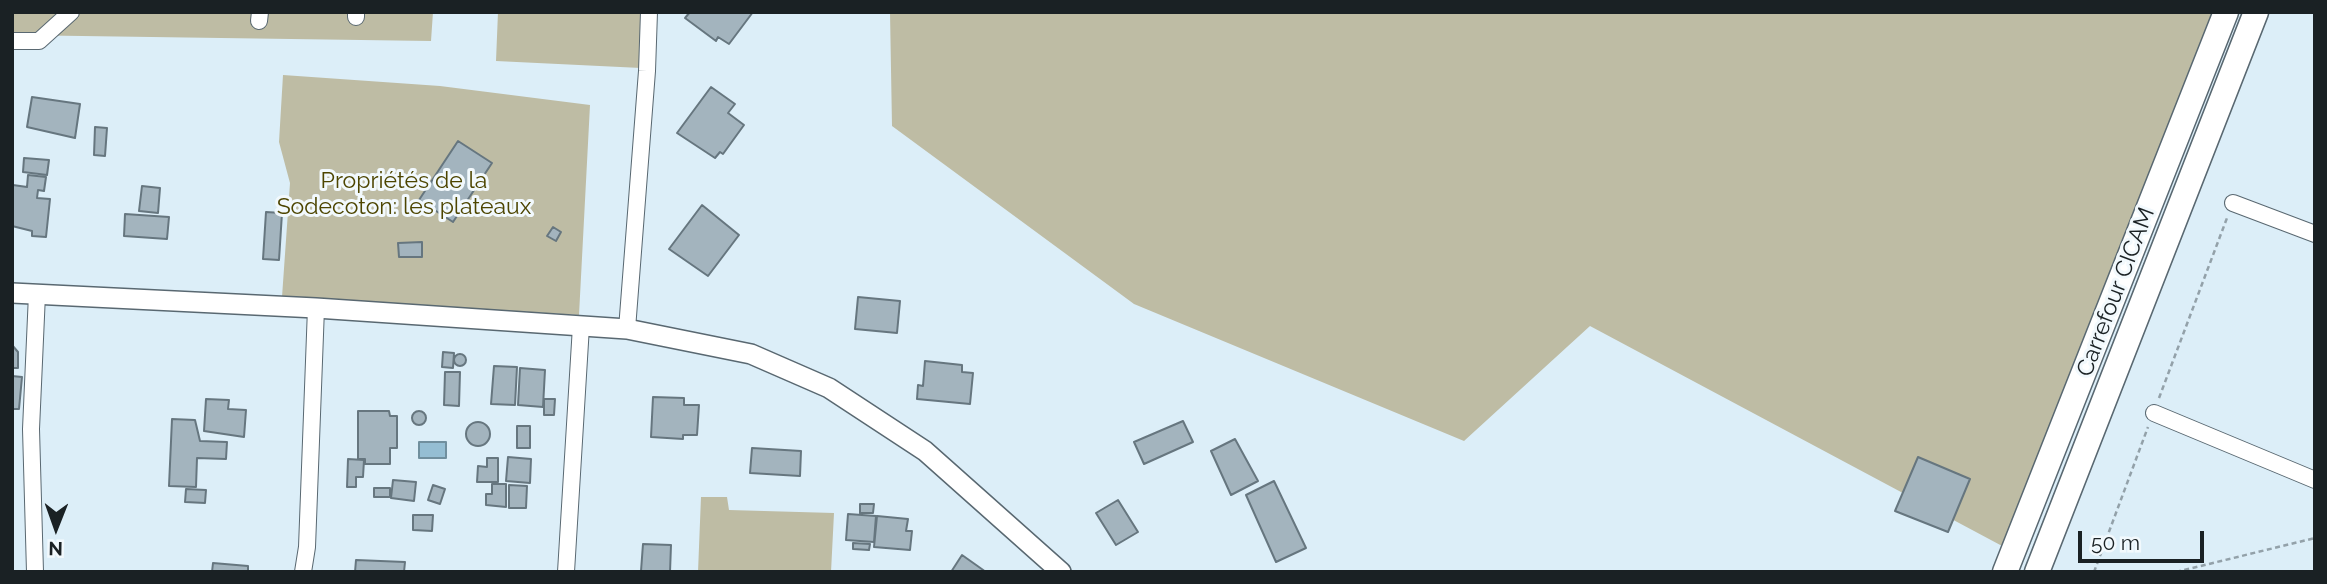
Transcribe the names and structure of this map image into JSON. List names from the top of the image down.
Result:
{
  "streets": {
    "main road": ["Carrefour CICAM"]
  },
  "parks": ["Propriétés de la Sodecoton: les plateaux"],
  "scale_bar": "50 m",
  "north": "bottom"
}
